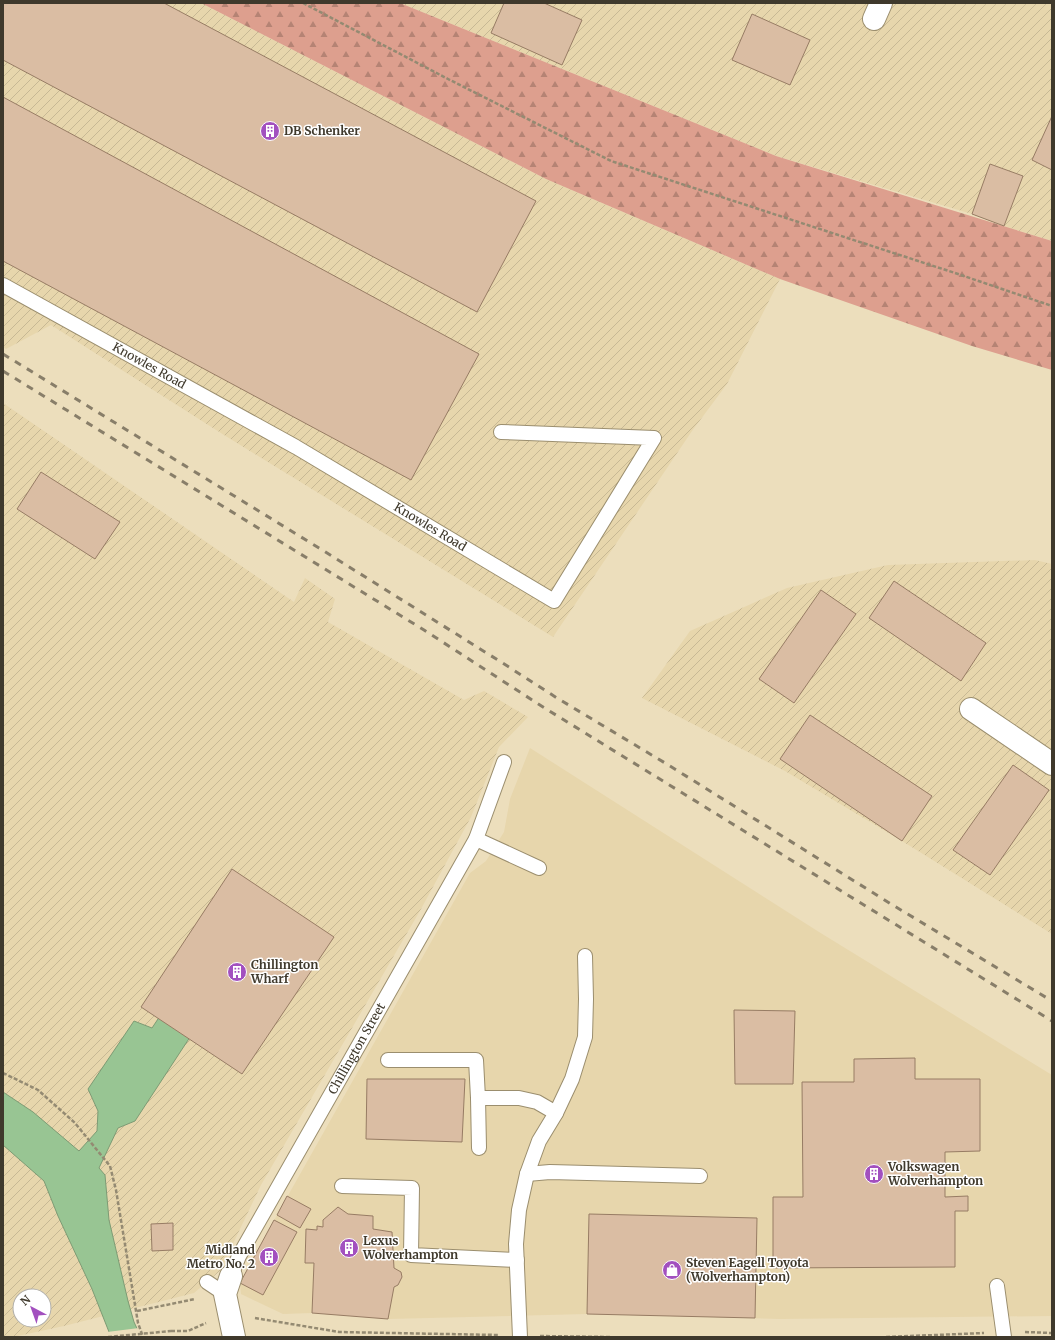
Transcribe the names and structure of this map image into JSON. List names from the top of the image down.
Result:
{
  "streets": {
    "lane": ["Knowles Road", "Chillington Street"]
  },
  "places": {
    "building": [
      "DB Schenker",
      "Chillington Wharf",
      "Volkswagen Wolverhampton",
      "Lexus Wolverhampton",
      "Midland Metro No. 2"
    ],
    "shop": ["Steven Eagell Toyota (Wolverhampton)"]
  },
  "north": "top left"
}
